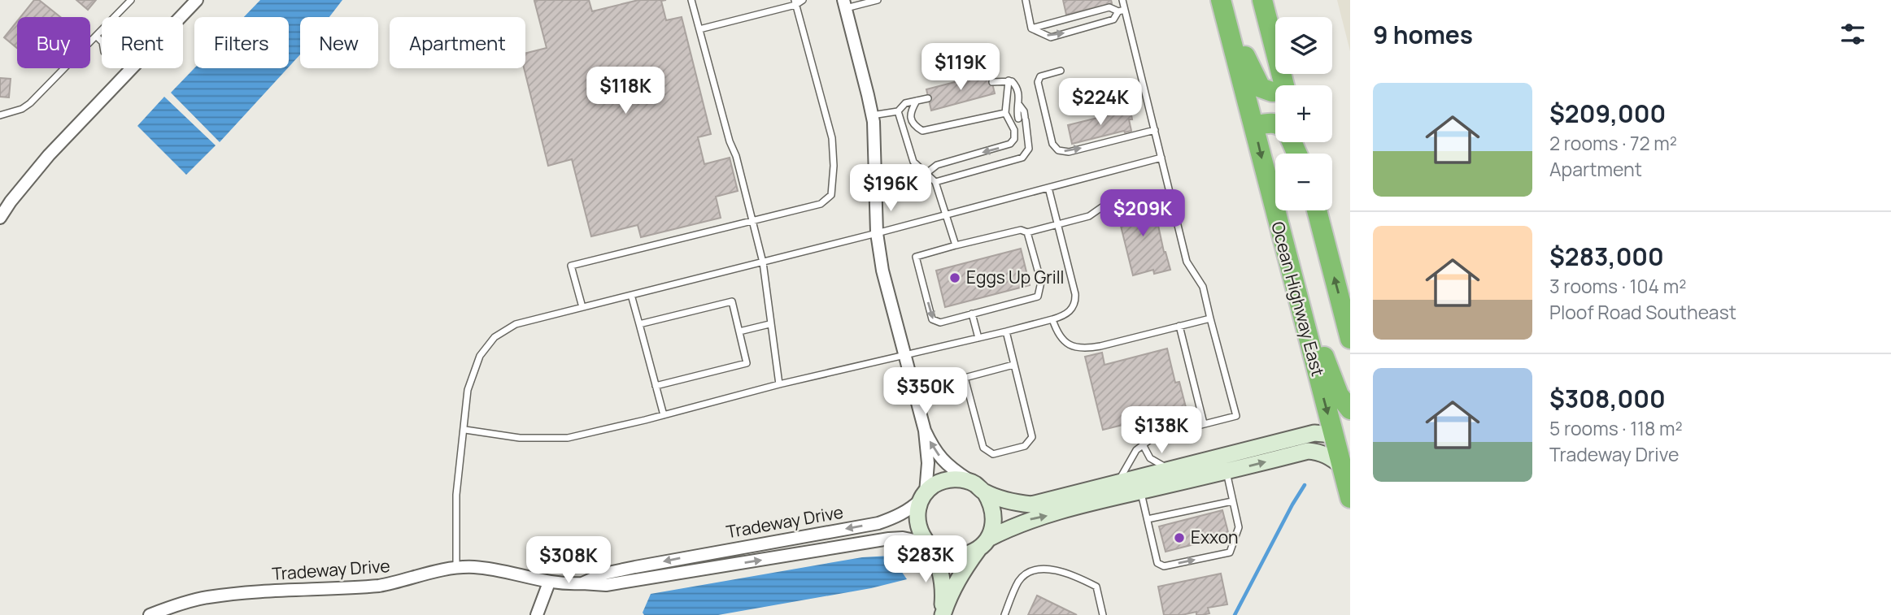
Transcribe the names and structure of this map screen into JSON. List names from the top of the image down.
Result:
{
  "streets": {
    "highway": ["Ocean Highway East"],
    "street": ["Tradeway Drive"]
  },
  "places": ["Eggs Up Grill", "Exxon"],
  "page": {
    "heading": "9 homes",
    "map_buttons": ["+", "−"],
    "chip": [
      "Buy",
      "Rent",
      "Filters",
      "New",
      "Apartment"
    ],
    "price": [
      "$119K",
      "$118K",
      "$224K",
      "$196K",
      "$209K",
      "$350K",
      "$138K",
      "$283K",
      "$308K"
    ],
    "list": [
      {
        "name": "$209,000",
        "note": "2 rooms · 72 m² · Apartment"
      },
      {
        "name": "$283,000",
        "note": "3 rooms · 104 m² · Ploof Road Southeast"
      },
      {
        "name": "$308,000",
        "note": "5 rooms · 118 m² · Tradeway Drive"
      }
    ]
  }
}
